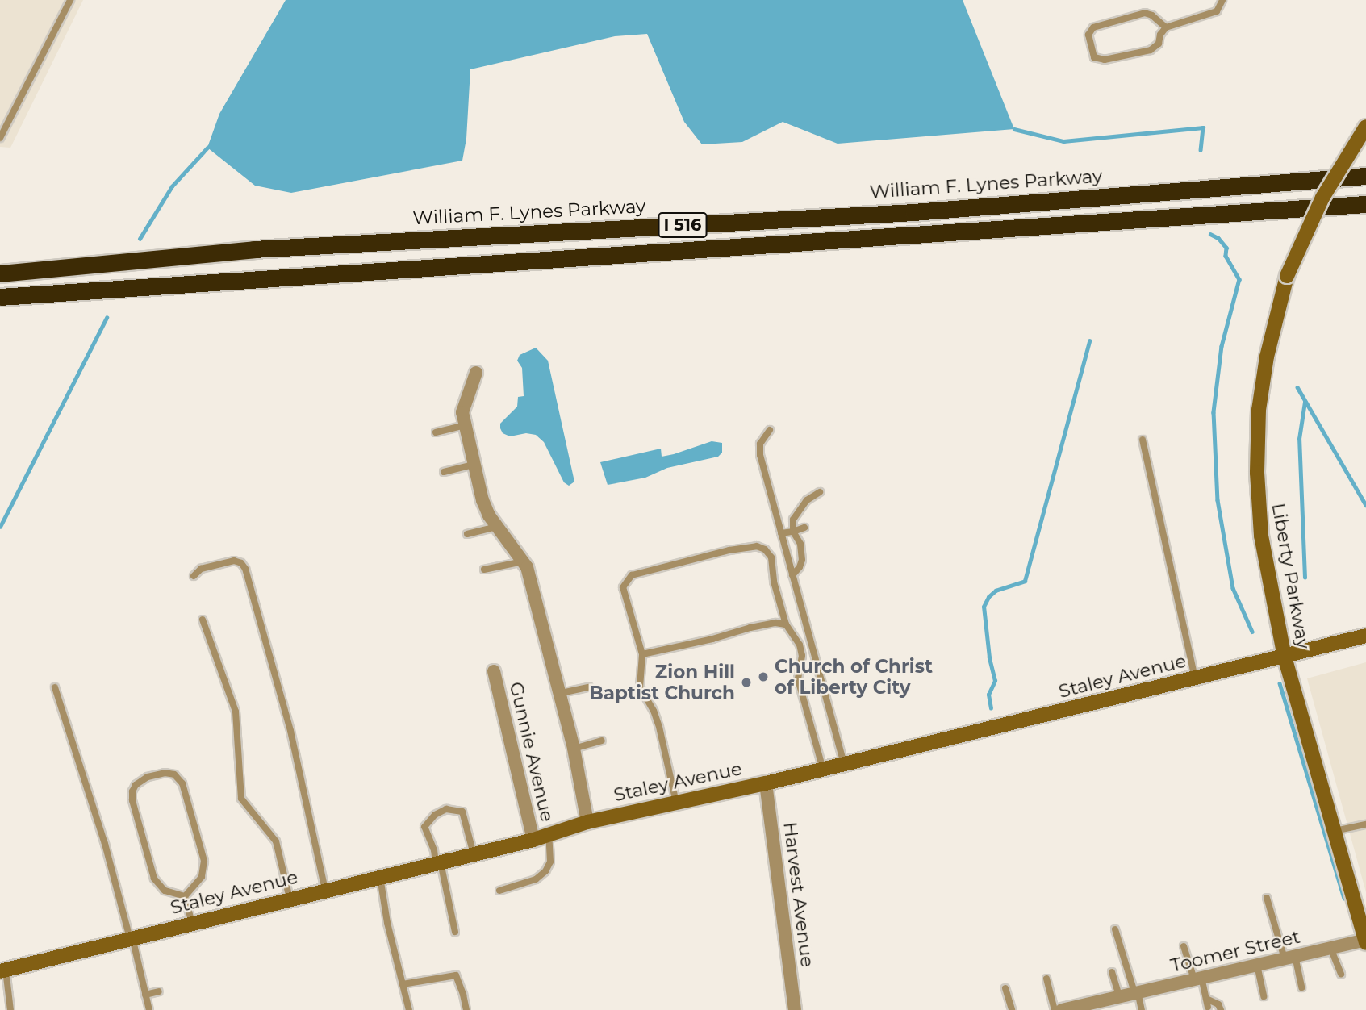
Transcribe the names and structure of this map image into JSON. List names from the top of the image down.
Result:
{
  "streets": {
    "highway": ["William F. Lynes Parkway", "I 516"],
    "street": [
      "Liberty Parkway",
      "Staley Avenue",
      "Gunnie Avenue",
      "Harvest Avenue",
      "Toomer Street"
    ]
  },
  "crossings": [
    ["Liberty Parkway", "Staley Avenue"],
    ["Liberty Parkway", "Toomer Street"],
    ["Staley Avenue", "Gunnie Avenue"],
    ["Staley Avenue", "Harvest Avenue"]
  ],
  "places": ["Church of Christ of Liberty City", "Zion Hill Baptist Church"]
}
